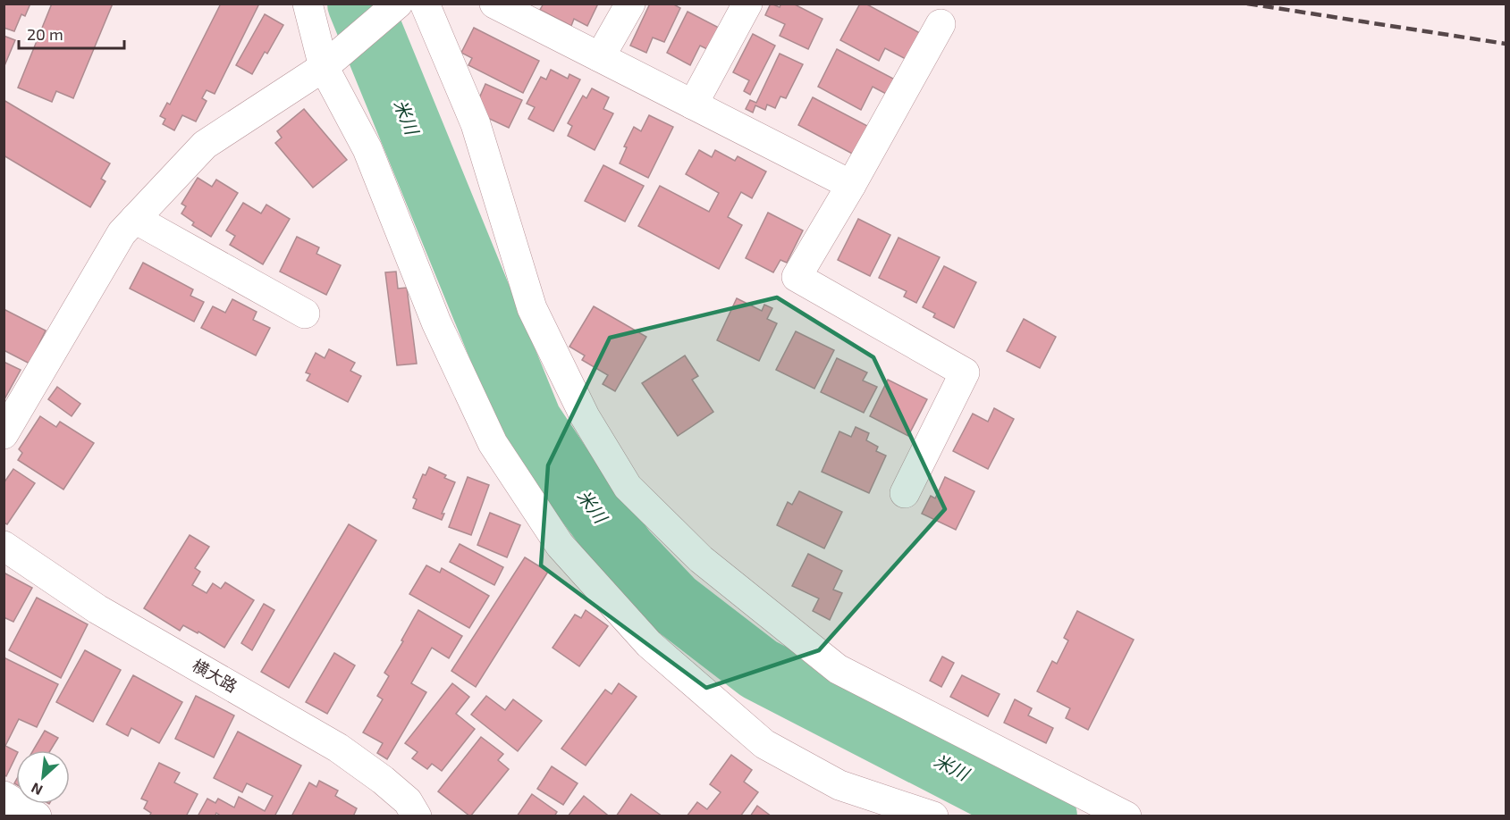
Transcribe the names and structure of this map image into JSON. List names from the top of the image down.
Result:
{
  "streets": {
    "street": ["横大路"]
  },
  "water": ["米川"],
  "scale_bar": "20 m",
  "north": "bottom left"
}
